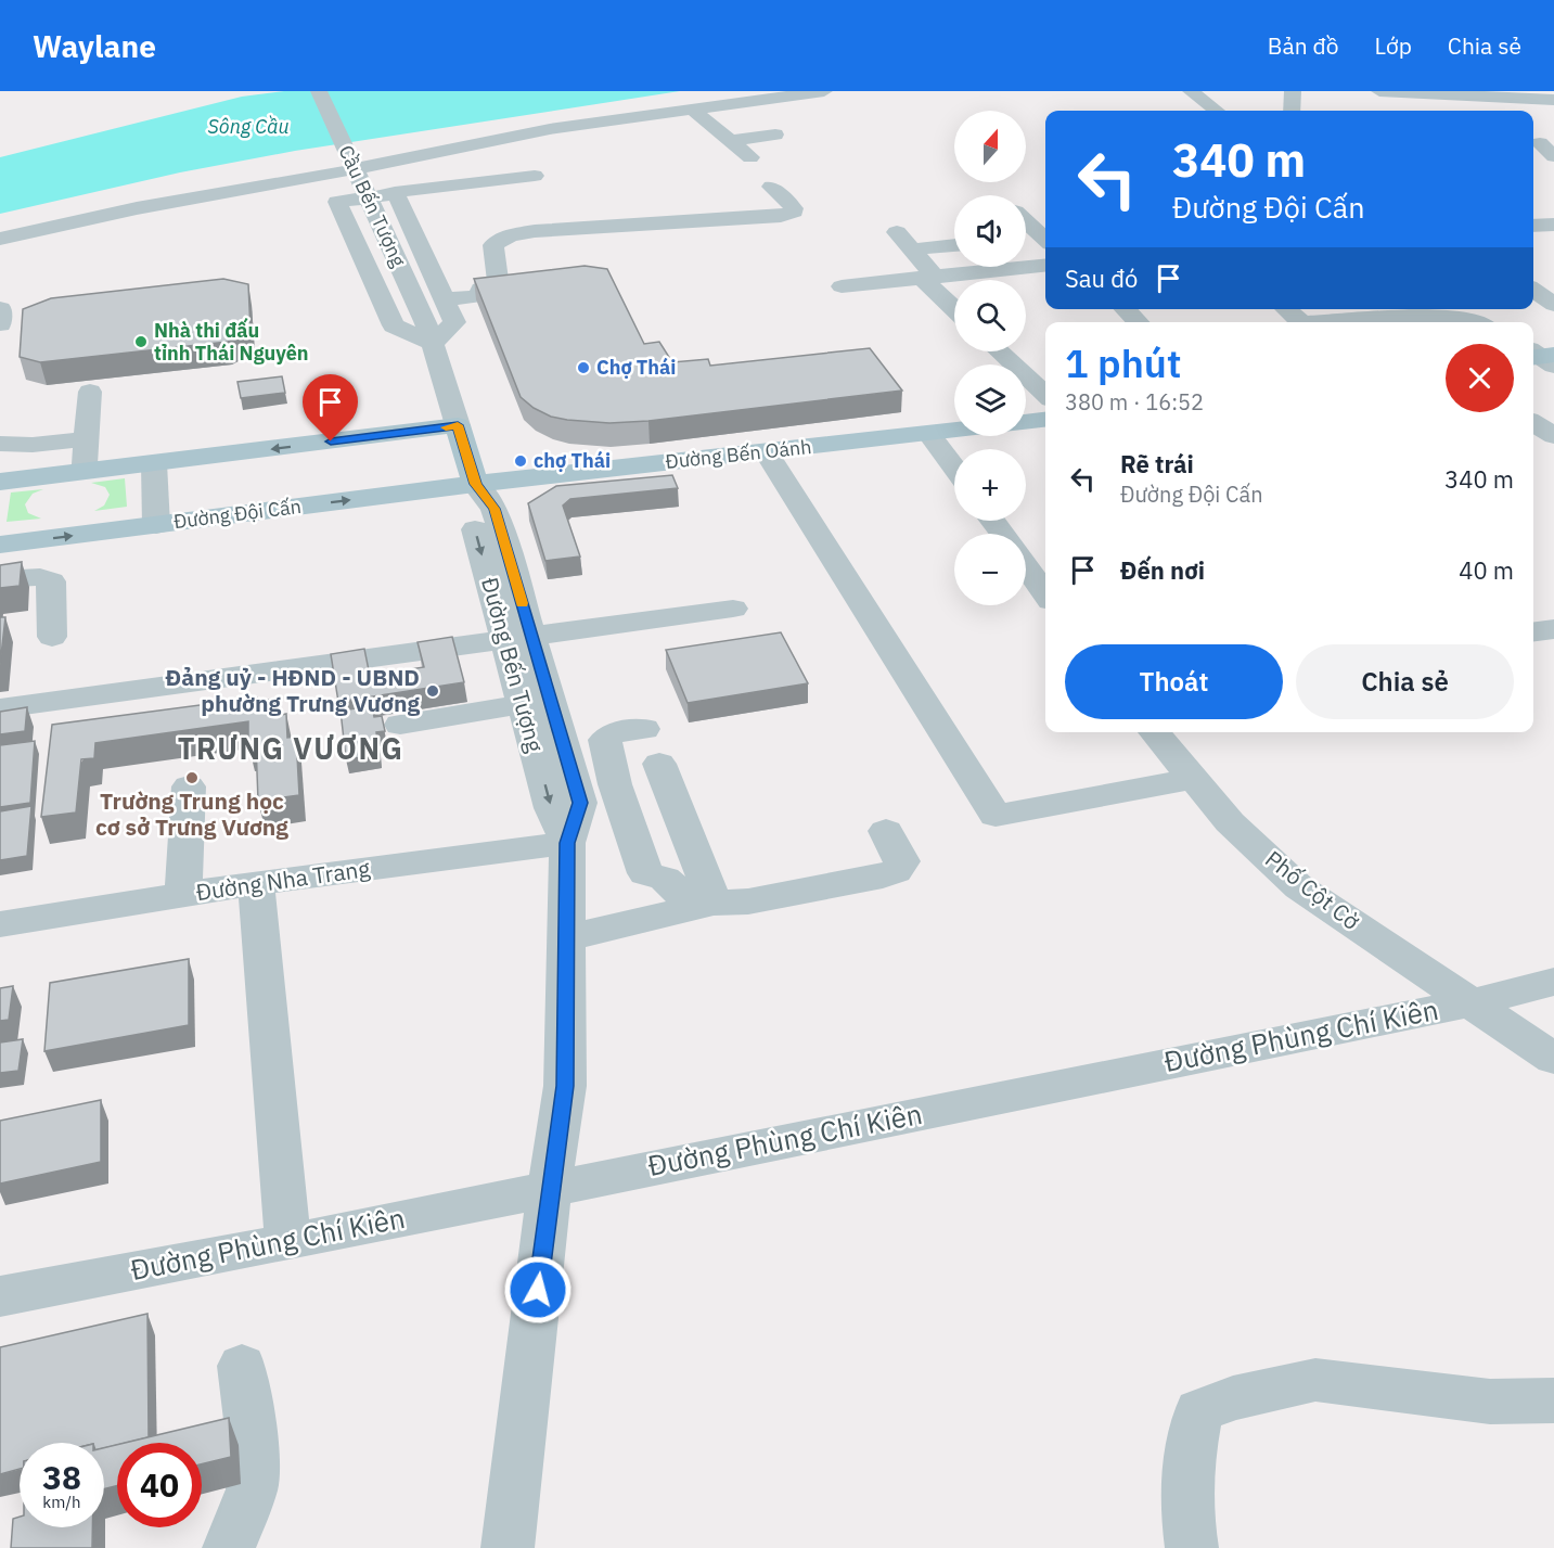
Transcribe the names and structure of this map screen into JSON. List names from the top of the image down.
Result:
{
  "streets": {
    "main road": ["Đường Bến Oánh", "Đường Đội Cấn", "Đường Bến Tượng"],
    "street": [
      "Cầu Bến Tượng",
      "Đường Nha Trang",
      "Phố Cột Cờ",
      "Đường Phùng Chí Kiên"
    ]
  },
  "crossings": [
    ["Cầu Bến Tượng", "Đường Bến Tượng"],
    ["Đường Bến Oánh", "Đường Đội Cấn"],
    ["Đường Bến Oánh", "Đường Bến Tượng"],
    ["Đường Đội Cấn", "Đường Bến Tượng"],
    ["Đường Bến Tượng", "Đường Nha Trang"],
    ["Đường Bến Tượng", "Đường Phùng Chí Kiên"],
    ["Phố Cột Cờ", "Đường Phùng Chí Kiên"]
  ],
  "districts": ["TRƯNG VƯƠNG"],
  "water": ["Sông Cầu"],
  "places": [
    "Nhà thi đấu tỉnh Thái Nguyên",
    "Chợ Thái",
    "chợ Thái",
    "Đảng uỷ - HĐND - UBND phường Trưng Vương",
    "Trường Trung học cơ sở Trưng Vương"
  ],
  "north": "top",
  "page": {
    "header": "Waylane",
    "nav": ["Bản đồ", "Lớp", "Chia sẻ"],
    "map_buttons": ["+", "−"],
    "turn": ["340 m", "Đường Đội Cấn"],
    "then": "Sau đó",
    "heading": ["1 phút", "380 m · 16:52"],
    "list": [
      {
        "name": "Rẽ trái",
        "note": "Đường Đội Cấn",
        "value": "340 m"
      },
      {
        "name": "Đến nơi",
        "value": "40 m"
      }
    ],
    "buttons": ["Thoát", "Chia sẻ"],
    "speed": "38 km/h",
    "limit": "40"
  }
}
